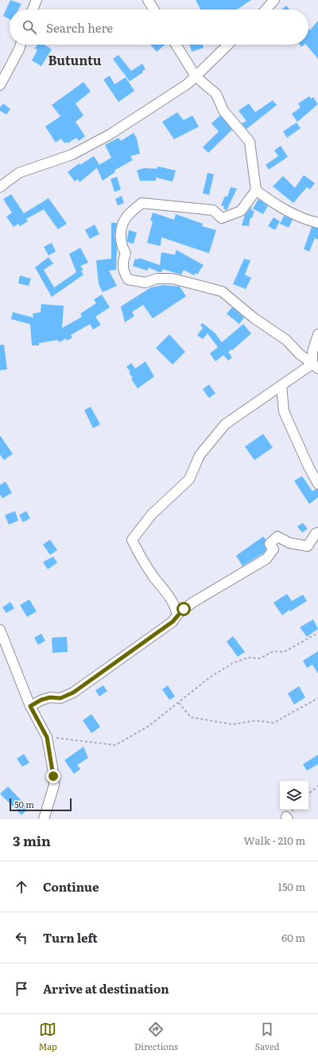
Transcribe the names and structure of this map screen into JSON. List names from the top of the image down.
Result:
{
  "districts": ["Butuntu"],
  "scale_bar": "50 m",
  "page": {
    "search": "Search here",
    "scale": "50 m",
    "heading": ["3 min", "Walk · 210 m"],
    "list": [
      ["Continue", "150 m"],
      ["Turn left", "60 m"],
      "Arrive at destination"
    ],
    "nav": ["Map", "Directions", "Saved"]
  }
}
